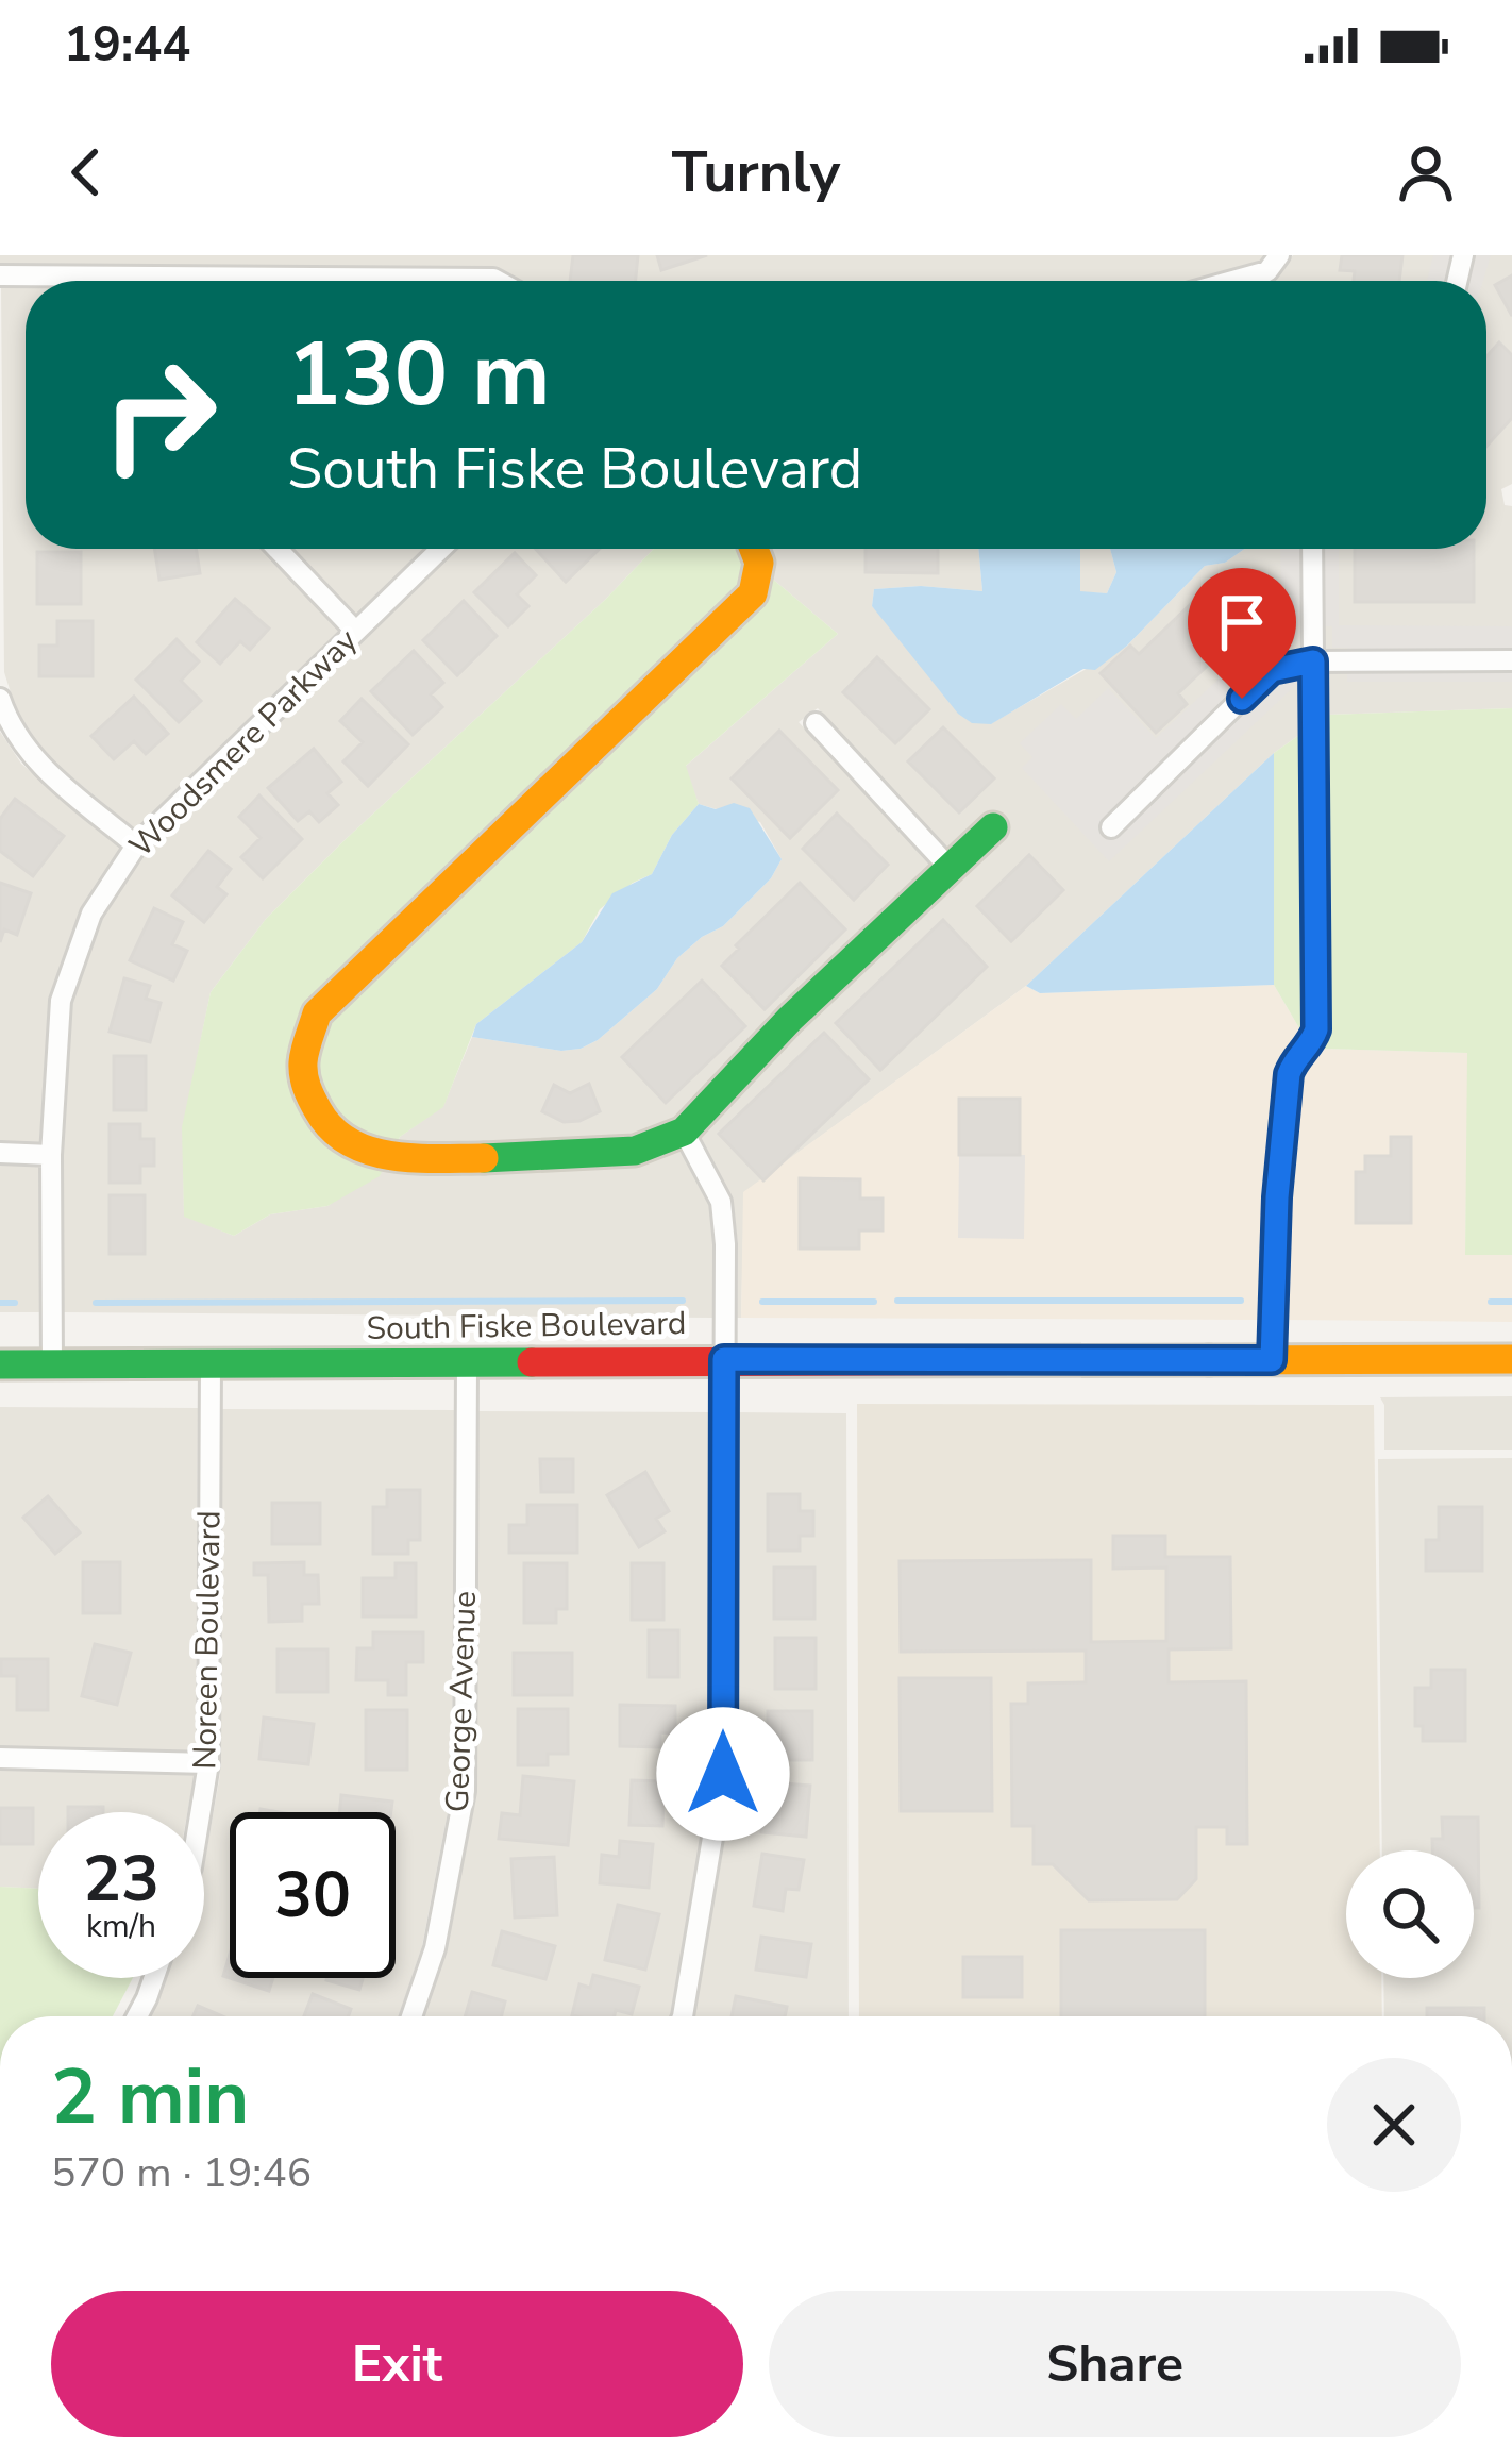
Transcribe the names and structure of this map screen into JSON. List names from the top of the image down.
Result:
{
  "streets": {
    "street": [
      "Woodsmere Parkway",
      "South Fiske Boulevard",
      "Noreen Boulevard",
      "George Avenue"
    ]
  },
  "crossings": [
    ["Woodsmere Parkway", "South Fiske Boulevard"],
    ["South Fiske Boulevard", "Noreen Boulevard"],
    ["South Fiske Boulevard", "George Avenue"]
  ],
  "page": {
    "status": "19:44",
    "header": "Turnly",
    "turn": ["130 m", "South Fiske Boulevard"],
    "speed": "23 km/h",
    "limit": "30",
    "heading": ["2 min", "570 m · 19:46"],
    "buttons": ["Exit", "Share"]
  }
}
